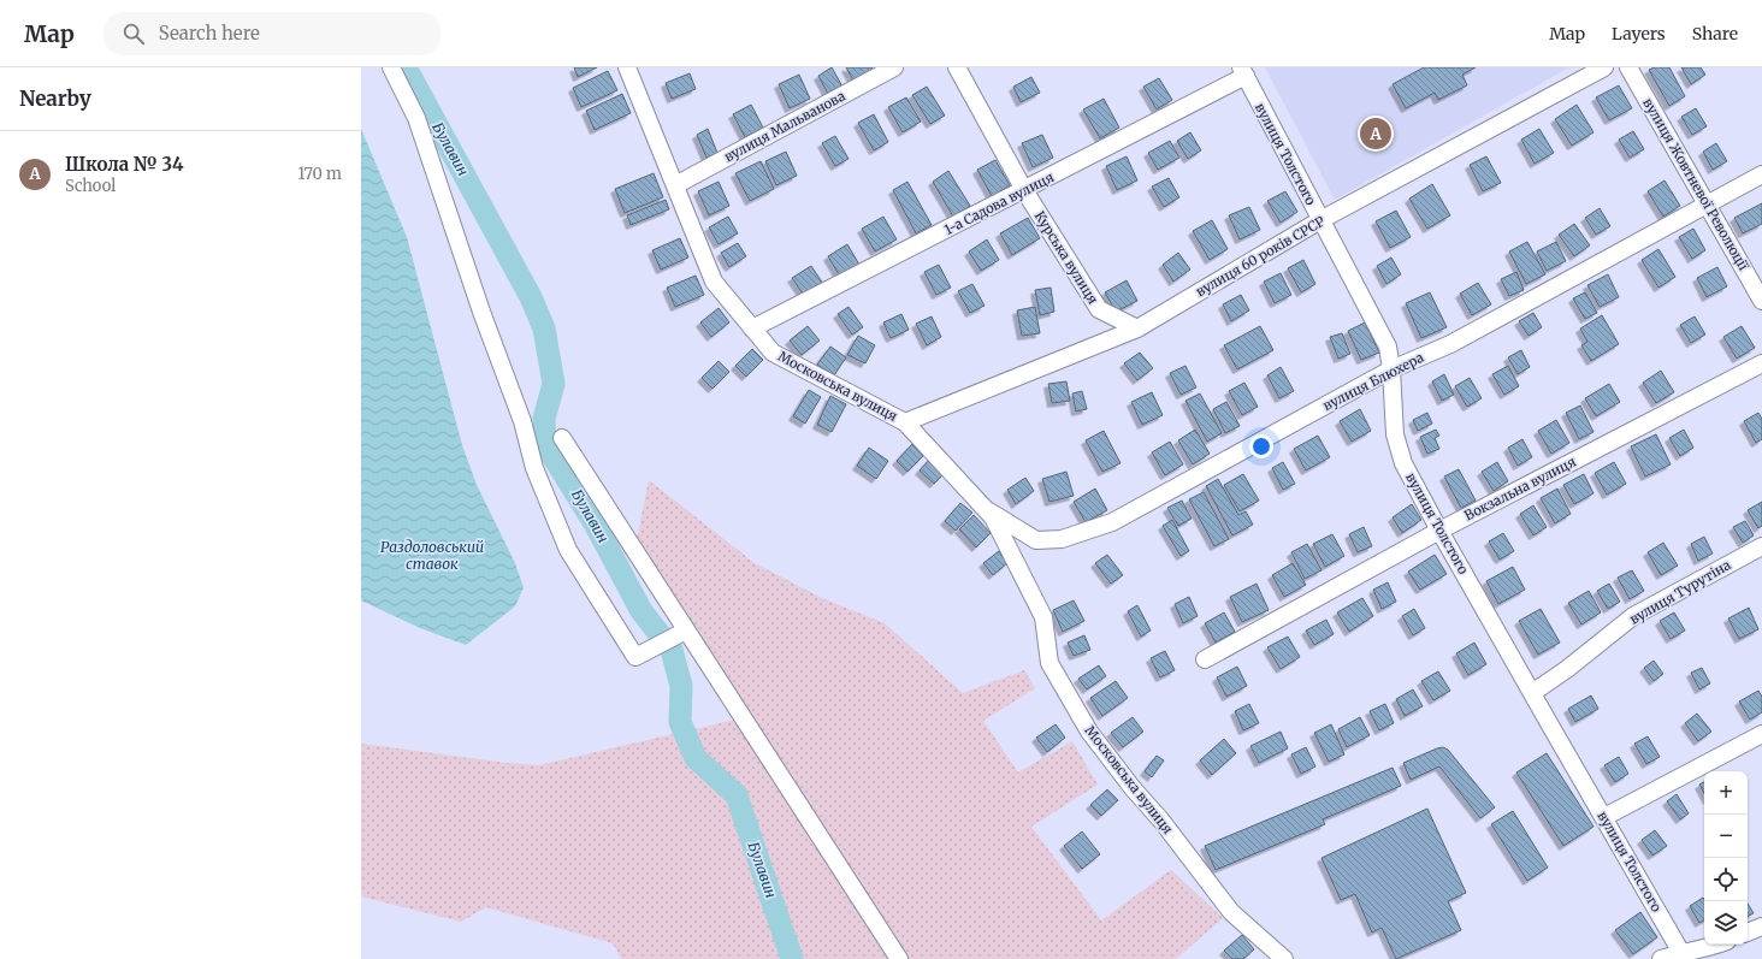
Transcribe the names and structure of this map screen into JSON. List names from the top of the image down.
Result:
{
  "streets": {
    "street": [
      "вулиця Мальванова",
      "вулиця Толстого",
      "вулиця Жовтневої Революції",
      "1-а Садова вулиця",
      "вулиця 60 років СРСР",
      "Курська вулиця",
      "вулиця Блюхера",
      "Московська вулиця",
      "Вокзальна вулиця",
      "вулиця Турутіна"
    ]
  },
  "crossings": [
    ["вулиця Мальванова", "Московська вулиця"],
    ["вулиця Толстого", "1-а Садова вулиця"],
    ["вулиця Толстого", "вулиця 60 років СРСР"],
    ["вулиця Толстого", "вулиця Блюхера"],
    ["вулиця Толстого", "Вокзальна вулиця"],
    ["вулиця Толстого", "вулиця Турутіна"],
    ["вулиця Жовтневої Революції", "вулиця Блюхера"],
    ["1-а Садова вулиця", "Курська вулиця"],
    ["1-а Садова вулиця", "Московська вулиця"],
    ["вулиця 60 років СРСР", "Курська вулиця"],
    ["вулиця 60 років СРСР", "Московська вулиця"],
    ["вулиця Блюхера", "Московська вулиця"]
  ],
  "water": ["Булавин", "Раздоловський ставок"],
  "page": {
    "header": "Map",
    "search": "Search here",
    "nav": ["Map", "Layers", "Share"],
    "heading": "Nearby",
    "pins": "A",
    "list": [
      {
        "mark": "A",
        "name": "Школа № 34",
        "note": "School",
        "value": "170 m"
      }
    ],
    "map_buttons": ["+", "−"]
  }
}
